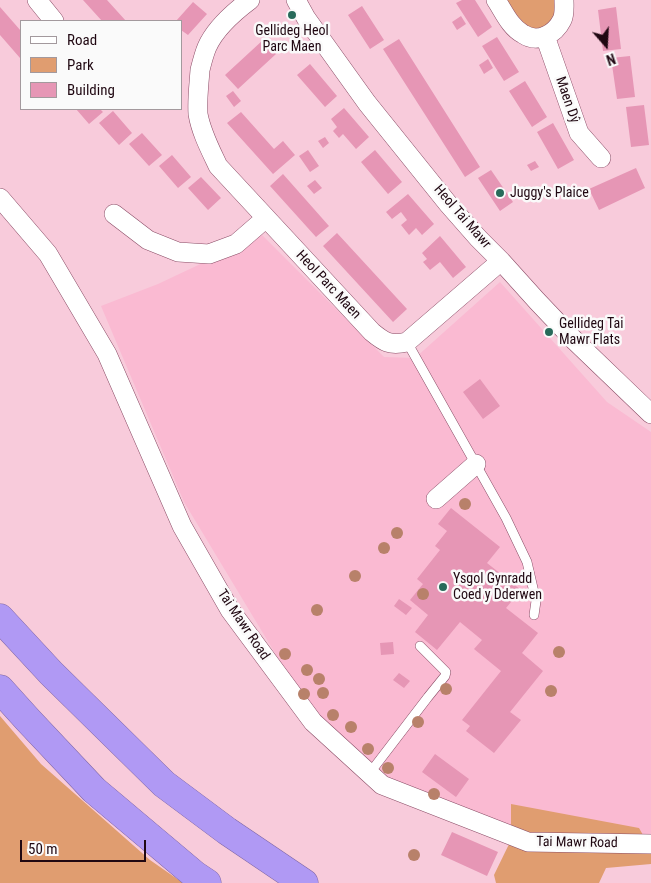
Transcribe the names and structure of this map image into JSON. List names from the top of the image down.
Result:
{
  "streets": {
    "street": [
      "Maen Dŷ",
      "Heol Tai Mawr",
      "Heol Parc Maen",
      "Tai Mawr Road"
    ]
  },
  "places": [
    "Gellideg Heol Parc Maen",
    "Juggy's Plaice",
    "Gellideg Tai Mawr Flats",
    "Ysgol Gynradd Coed y Dderwen"
  ],
  "legend": ["Road", "Park", "Building"],
  "scale_bar": "50 m",
  "north": "bottom"
}
